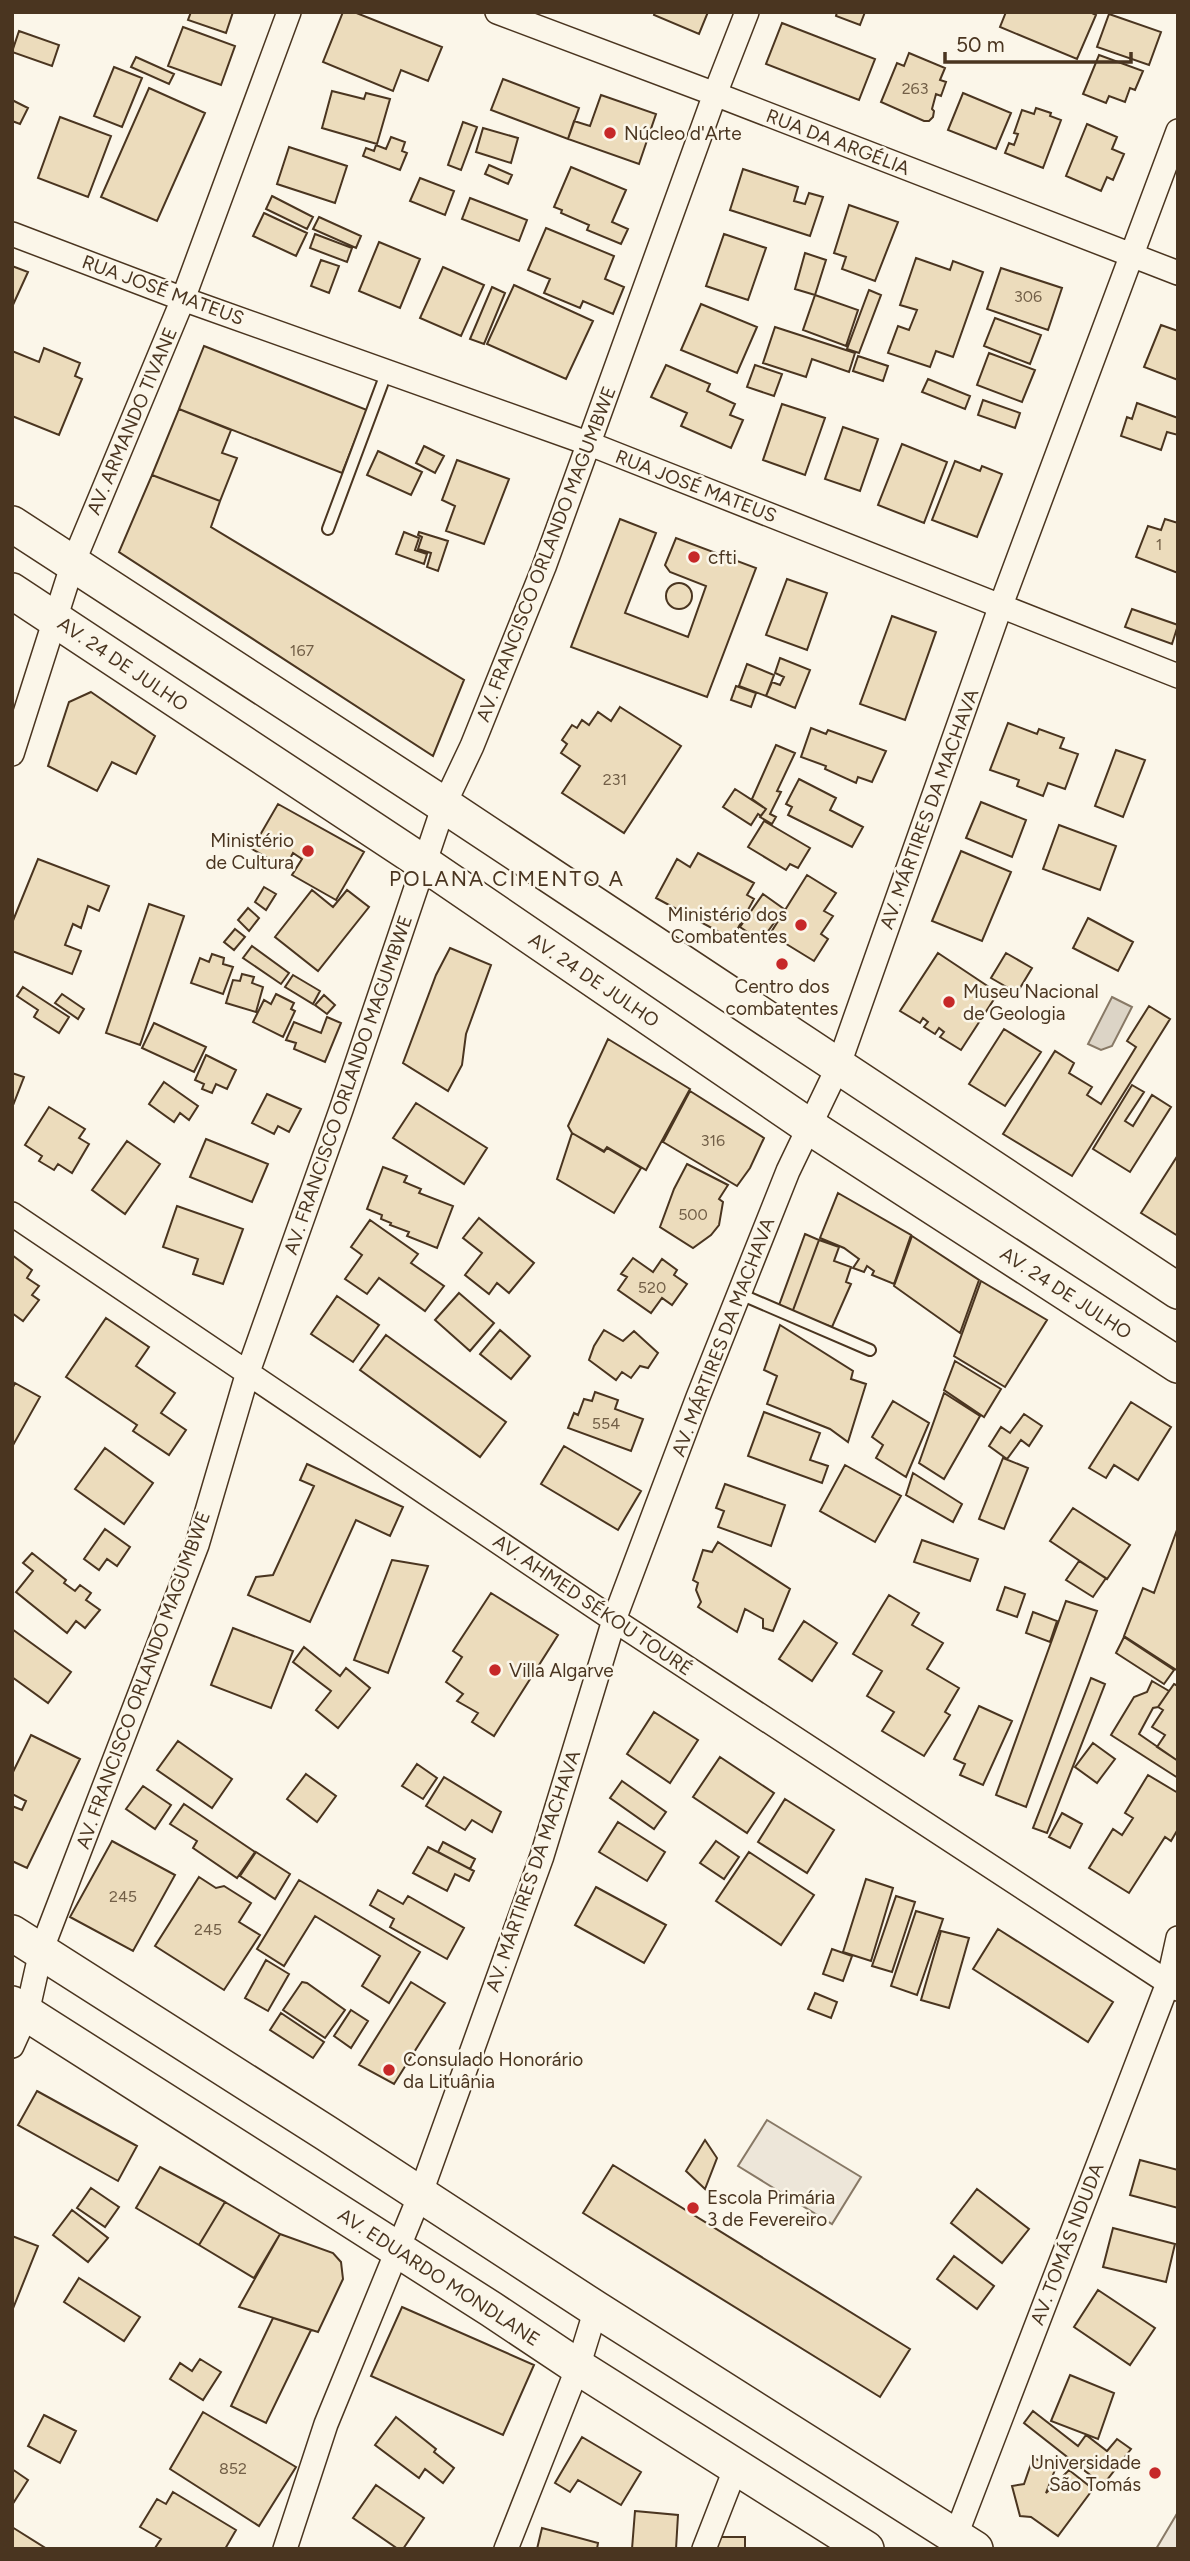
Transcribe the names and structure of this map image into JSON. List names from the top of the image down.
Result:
{
  "streets": {
    "main road": ["AV. 24 DE JULHO", "AV. EDUARDO MONDLANE"],
    "street": [
      "RUA DA ARGÉLIA",
      "RUA JOSÉ MATEUS",
      "AV. ARMANDO TIVANE",
      "AV. FRANCISCO ORLANDO MAGUMBWE",
      "AV. MÁRTIRES DA MACHAVA",
      "AV. AHMED SÉKOU TOURÉ",
      "AV. TOMÁS NDUDA"
    ]
  },
  "crossings": [
    ["RUA DA ARGÉLIA", "AV. FRANCISCO ORLANDO MAGUMBWE"],
    ["RUA DA ARGÉLIA", "AV. MÁRTIRES DA MACHAVA"],
    ["RUA JOSÉ MATEUS", "AV. ARMANDO TIVANE"],
    ["RUA JOSÉ MATEUS", "AV. FRANCISCO ORLANDO MAGUMBWE"],
    ["RUA JOSÉ MATEUS", "AV. MÁRTIRES DA MACHAVA"],
    ["AV. ARMANDO TIVANE", "AV. 24 DE JULHO"],
    ["AV. FRANCISCO ORLANDO MAGUMBWE", "AV. 24 DE JULHO"],
    ["AV. FRANCISCO ORLANDO MAGUMBWE", "AV. AHMED SÉKOU TOURÉ"],
    ["AV. FRANCISCO ORLANDO MAGUMBWE", "AV. EDUARDO MONDLANE"],
    ["AV. 24 DE JULHO", "AV. MÁRTIRES DA MACHAVA"],
    ["AV. MÁRTIRES DA MACHAVA", "AV. AHMED SÉKOU TOURÉ"],
    ["AV. MÁRTIRES DA MACHAVA", "AV. EDUARDO MONDLANE"],
    ["AV. AHMED SÉKOU TOURÉ", "AV. TOMÁS NDUDA"]
  ],
  "districts": ["POLANA CIMENTO A"],
  "places": [
    "Núcleo d'Arte",
    "cfti",
    "Ministério de Cultura",
    "Ministério dos Combatentes",
    "Centro dos combatentes",
    "Museu Nacional de Geologia",
    "Villa Algarve",
    "Consulado Honorário da Lituânia",
    "Escola Primária 3 de Fevereiro",
    "Universidade São Tomás"
  ],
  "house_numbers": [
    "263",
    "306",
    "1",
    "167",
    "231",
    "316",
    "500",
    "520",
    "554",
    "245",
    "245",
    "852"
  ],
  "scale_bar": "50 m"
}
